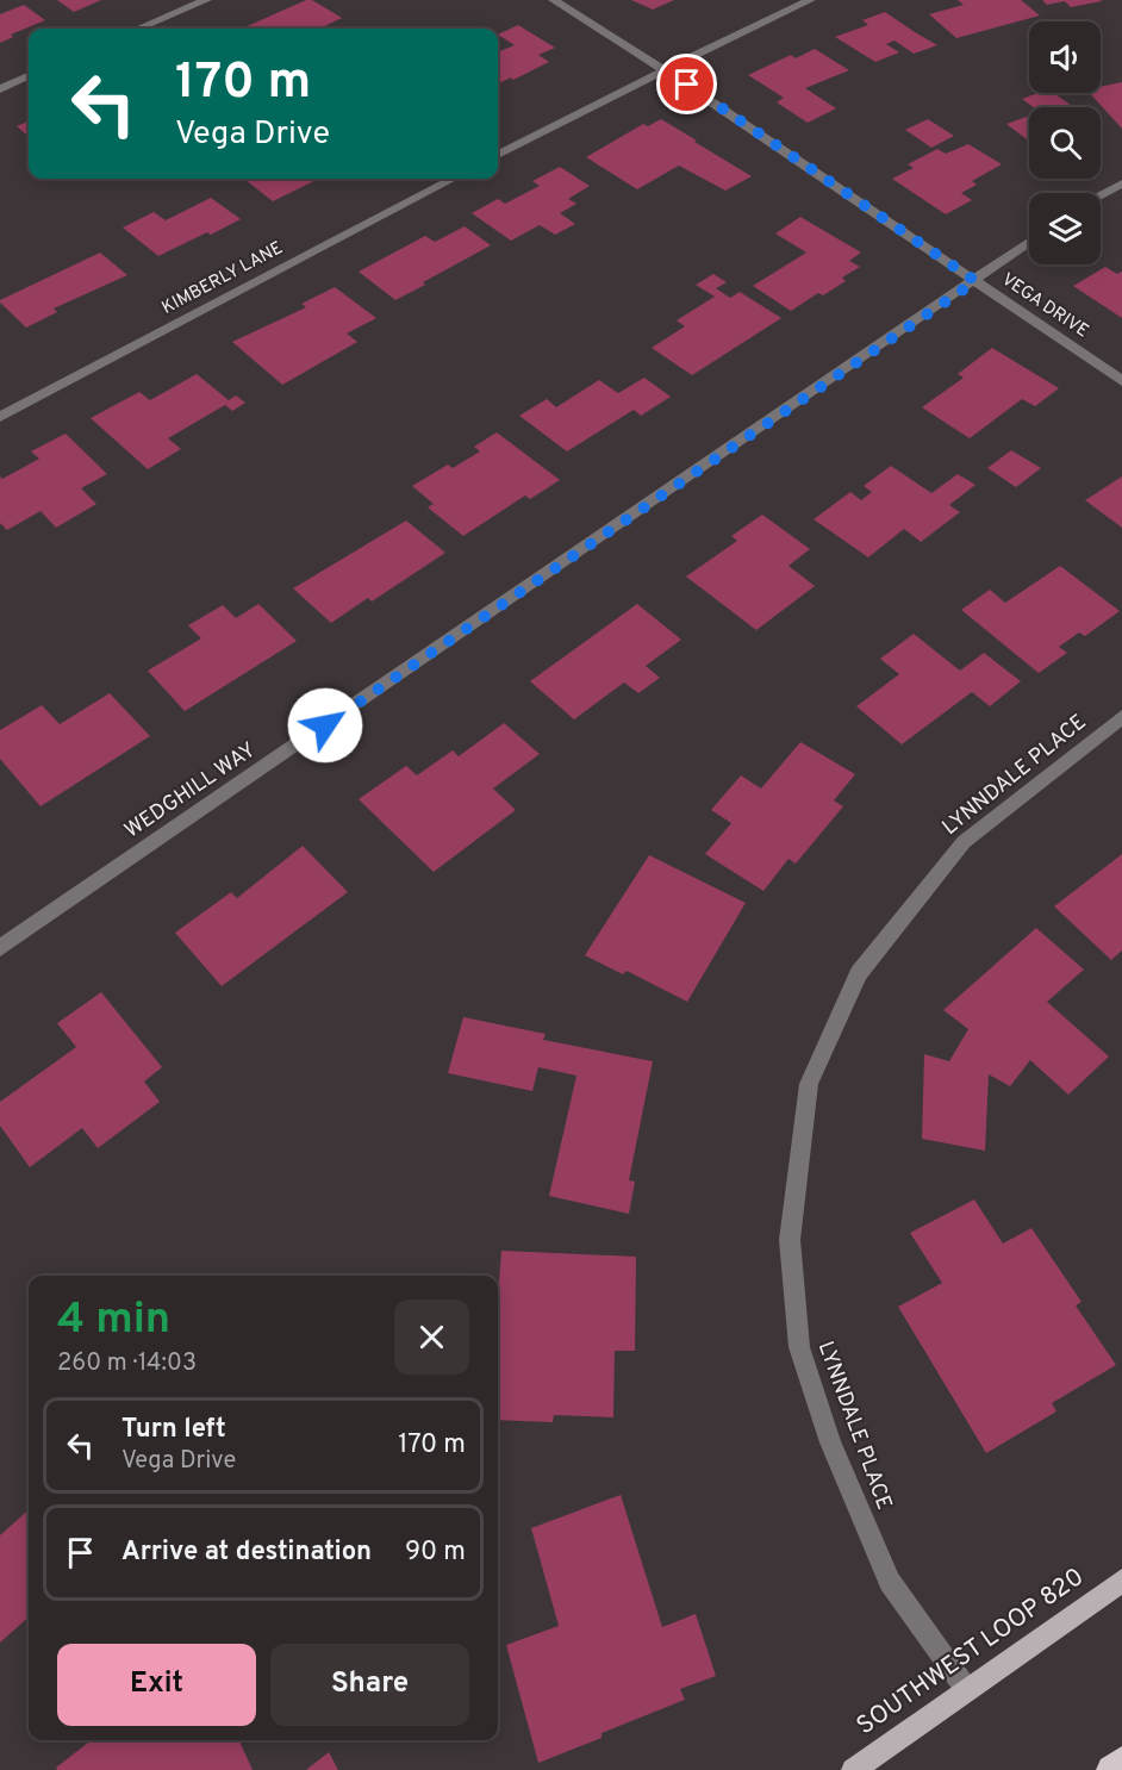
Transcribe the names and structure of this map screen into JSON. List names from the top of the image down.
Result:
{
  "streets": {
    "main road": ["SOUTHWEST LOOP 820"],
    "street": [
      "KIMBERLY LANE",
      "VEGA DRIVE",
      "LYNNDALE PLACE",
      "WEDGHILL WAY"
    ]
  },
  "crossings": [
    ["VEGA DRIVE", "WEDGHILL WAY"],
    ["LYNNDALE PLACE", "SOUTHWEST LOOP 820"]
  ],
  "page": {
    "turn": ["170 m", "Vega Drive"],
    "heading": ["4 min", "260 m · 14:03"],
    "list": [
      {
        "name": "Turn left",
        "note": "Vega Drive",
        "value": "170 m"
      },
      {
        "name": "Arrive at destination",
        "value": "90 m"
      }
    ],
    "buttons": ["Exit", "Share"]
  }
}
